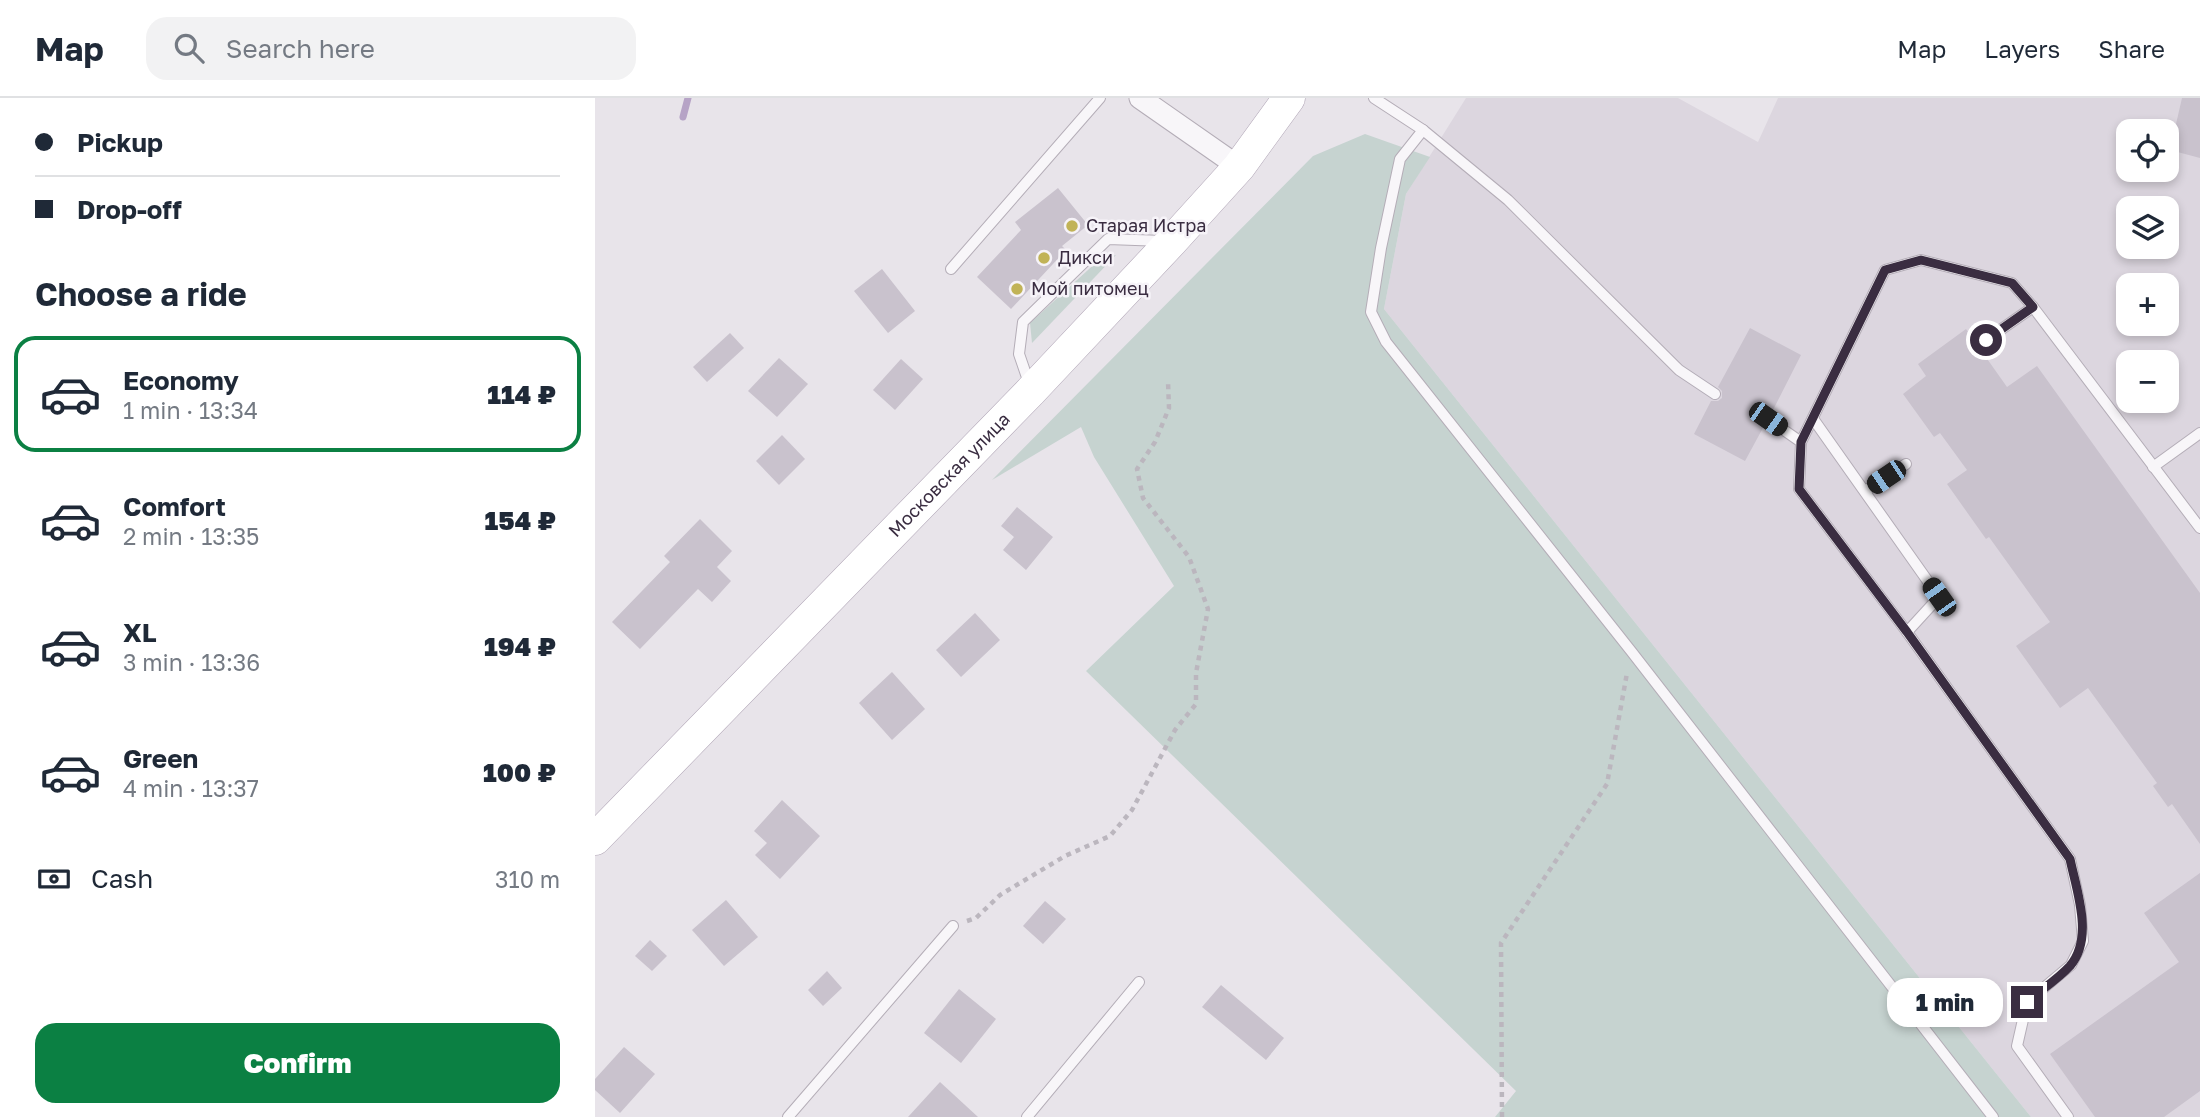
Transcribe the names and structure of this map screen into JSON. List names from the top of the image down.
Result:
{
  "streets": {
    "main road": ["Московская улица"]
  },
  "places": ["Старая Истра", "Дикси", "Мой питомец"],
  "page": {
    "header": "Map",
    "search": "Search here",
    "nav": ["Map", "Layers", "Share"],
    "banner": ["Pickup", "Drop-off"],
    "map_buttons": ["+", "−"],
    "heading": "Choose a ride",
    "list": [
      {
        "name": "Economy",
        "note": "1 min · 13:34",
        "value": "114 ₽"
      },
      {
        "name": "Comfort",
        "note": "2 min · 13:35",
        "value": "154 ₽"
      },
      {
        "name": "XL",
        "note": "3 min · 13:36",
        "value": "194 ₽"
      },
      {
        "name": "Green",
        "note": "4 min · 13:37",
        "value": "100 ₽"
      }
    ],
    "pay": ["Cash", "310 m"],
    "bubble": "1 min",
    "buttons": "Confirm"
  }
}
